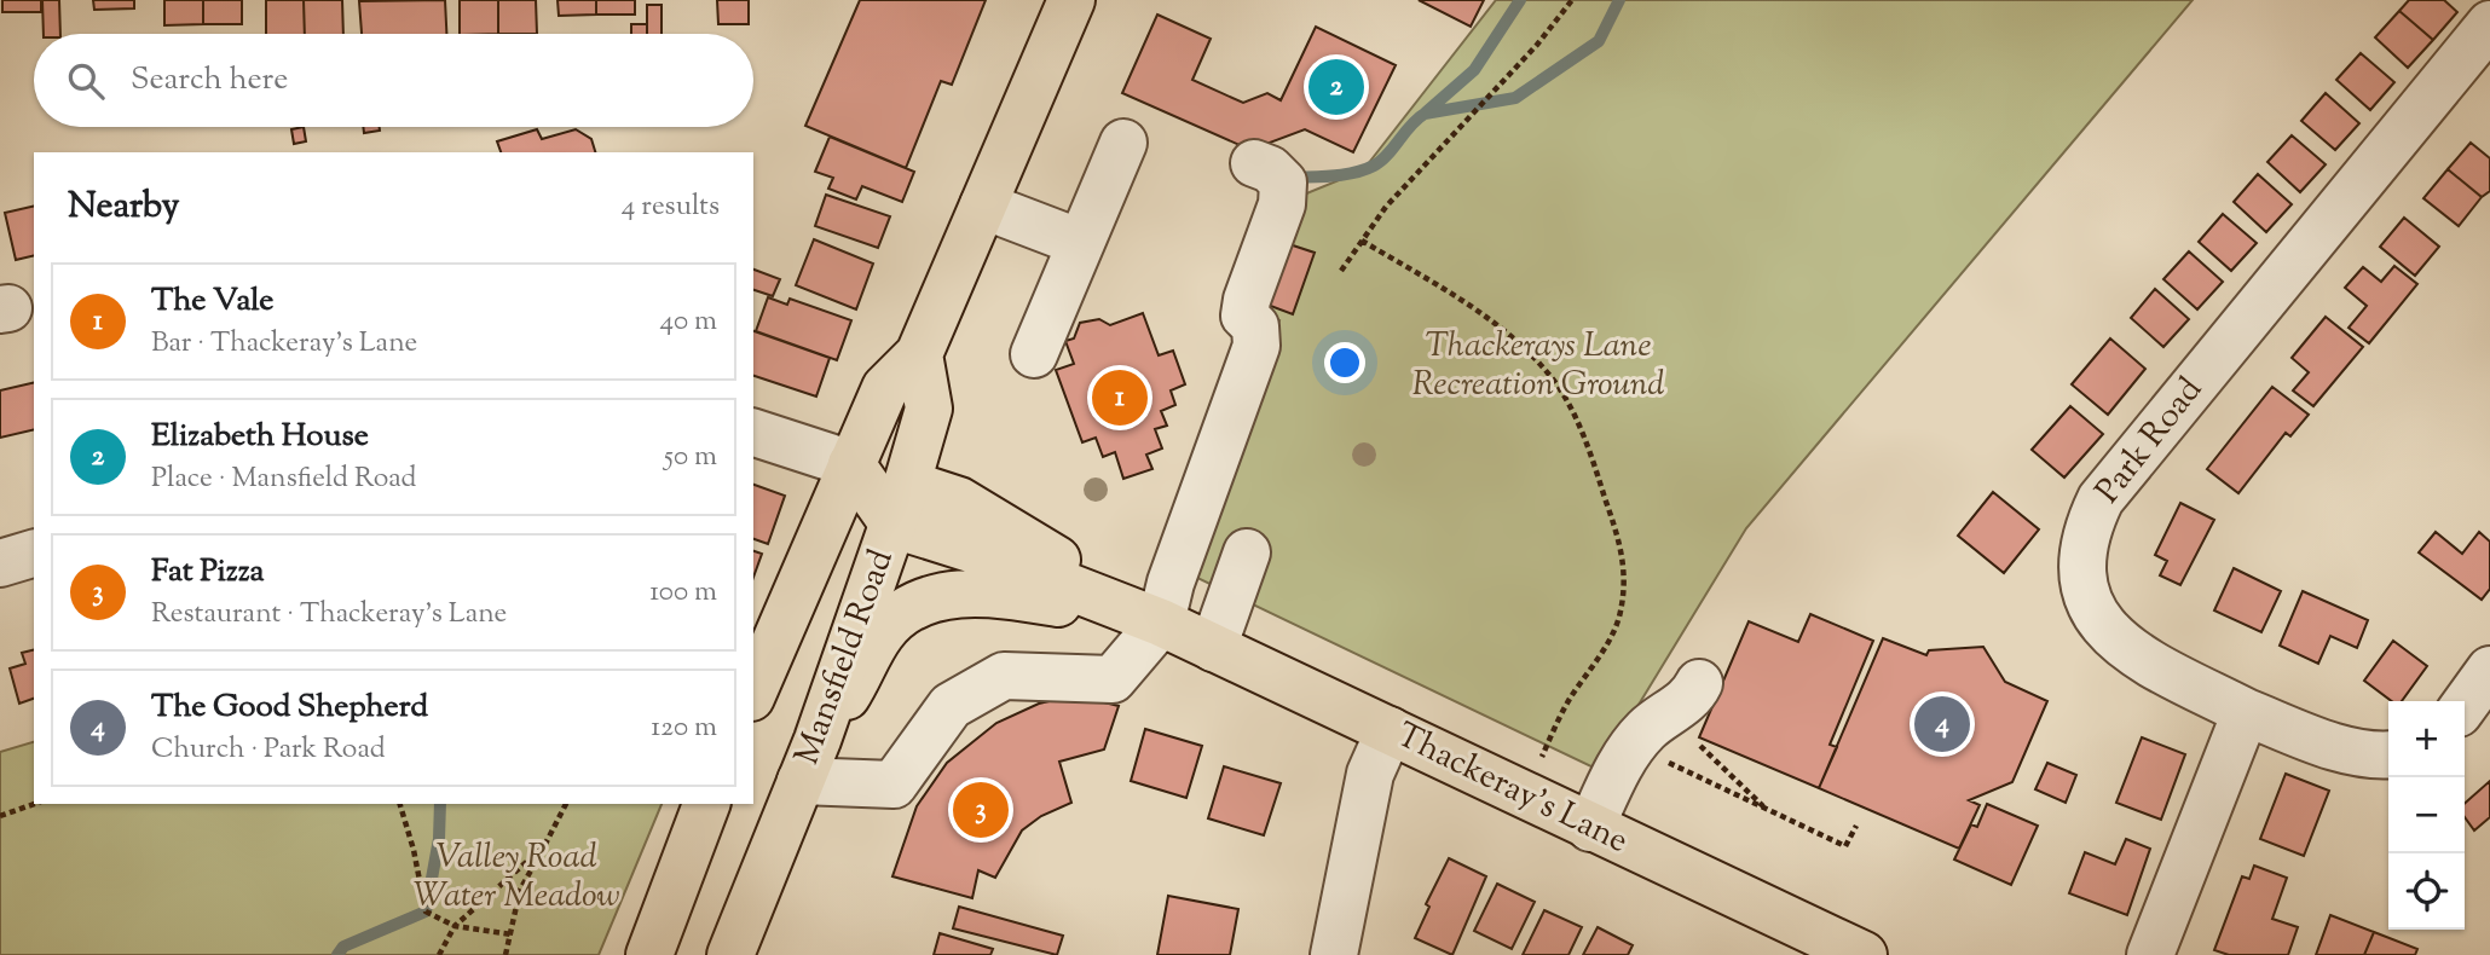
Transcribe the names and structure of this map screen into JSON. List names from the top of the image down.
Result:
{
  "streets": {
    "main road": ["Mansfield Road", "Thackeray's Lane"],
    "street": ["Park Road"]
  },
  "crossings": [
    ["Mansfield Road", "Thackeray's Lane"]
  ],
  "parks": ["Thackerays Lane Recreation Ground", "Valley Road Water Meadow"],
  "page": {
    "search": "Search here",
    "pins": [
      "2",
      "1",
      "4",
      "3"
    ],
    "heading": ["Nearby", "4 results"],
    "list": [
      {
        "mark": "1",
        "name": "The Vale",
        "note": "Bar · Thackeray's Lane",
        "value": "40 m"
      },
      {
        "mark": "2",
        "name": "Elizabeth House",
        "note": "Place · Mansfield Road",
        "value": "50 m"
      },
      {
        "mark": "3",
        "name": "Fat Pizza",
        "note": "Restaurant · Thackeray's Lane",
        "value": "100 m"
      },
      {
        "mark": "4",
        "name": "The Good Shepherd",
        "note": "Church · Park Road",
        "value": "120 m"
      }
    ],
    "map_buttons": ["+", "−"]
  }
}
